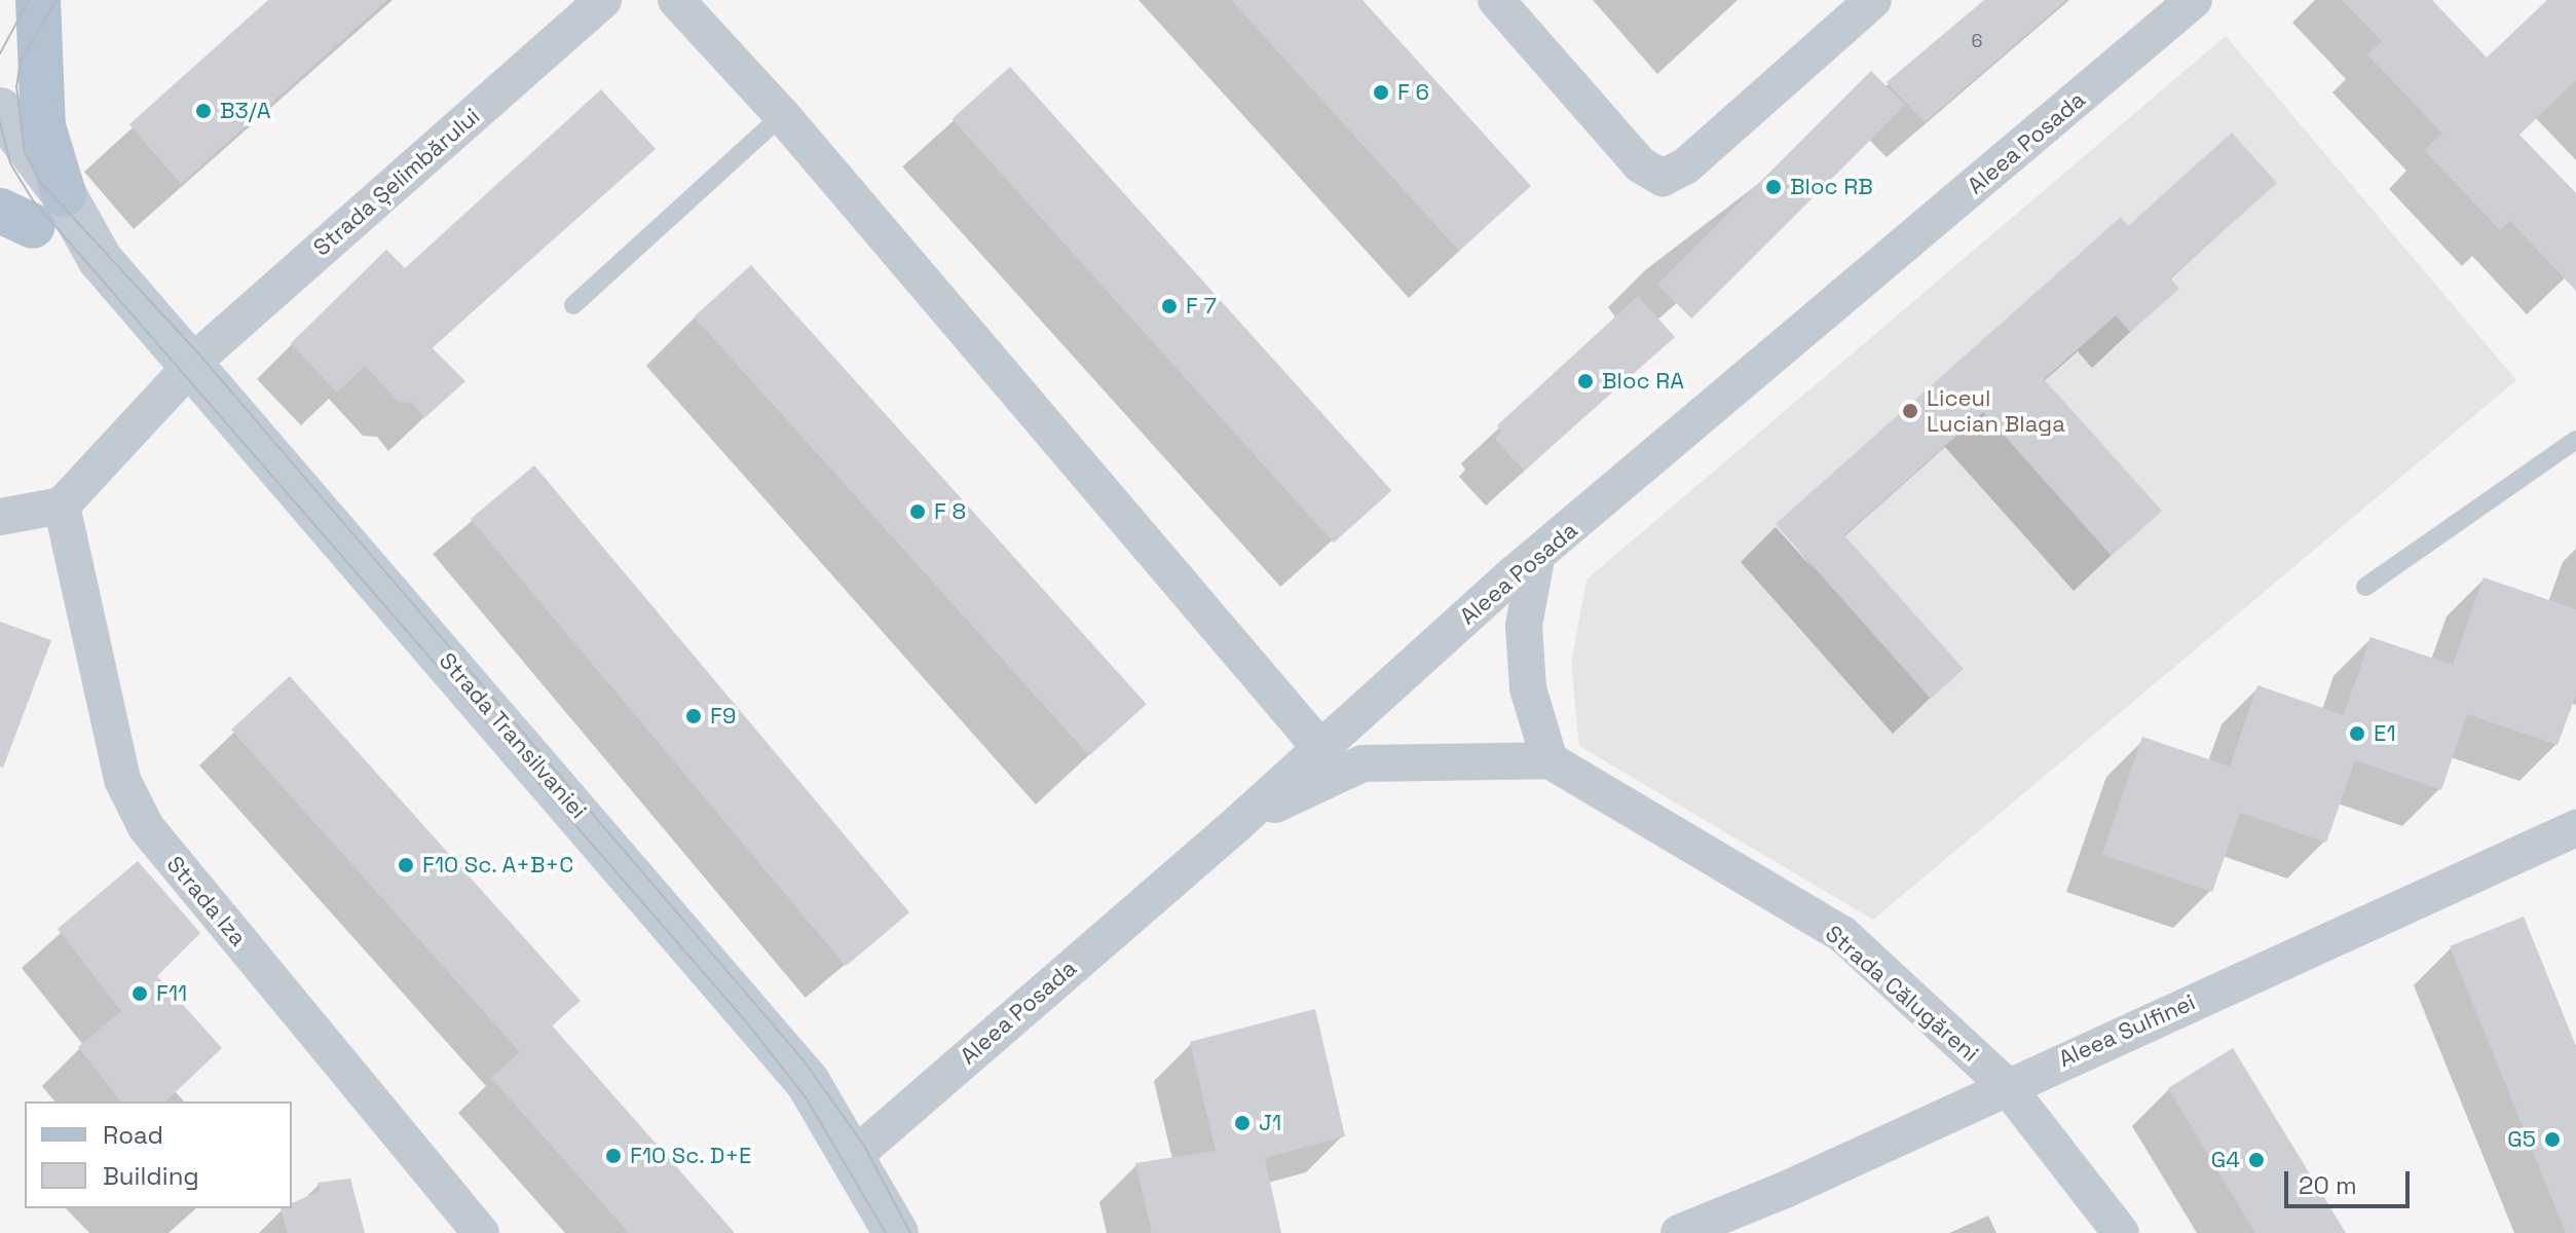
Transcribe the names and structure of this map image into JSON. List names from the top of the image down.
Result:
{
  "streets": {
    "main road": ["Strada Transilvaniei"],
    "street": [
      "Aleea Posada",
      "Strada Șelimbărului",
      "Strada Iza",
      "Strada Călugăreni",
      "Aleea Sulfinei"
    ]
  },
  "crossings": [
    ["Aleea Posada", "Strada Transilvaniei"],
    ["Strada Șelimbărului", "Strada Transilvaniei"],
    ["Strada Călugăreni", "Aleea Sulfinei"]
  ],
  "places": [
    "F 6",
    "B3/A",
    "Bloc RB",
    "F 7",
    "Bloc RA",
    "Liceul Lucian Blaga",
    "F 8",
    "F9",
    "E1",
    "F10 Sc. A+B+C",
    "F11",
    "J1",
    "G5",
    "F10 Sc. D+E",
    "G4"
  ],
  "house_numbers": ["6"],
  "legend": ["Road", "Building"],
  "scale_bar": "20 m"
}
